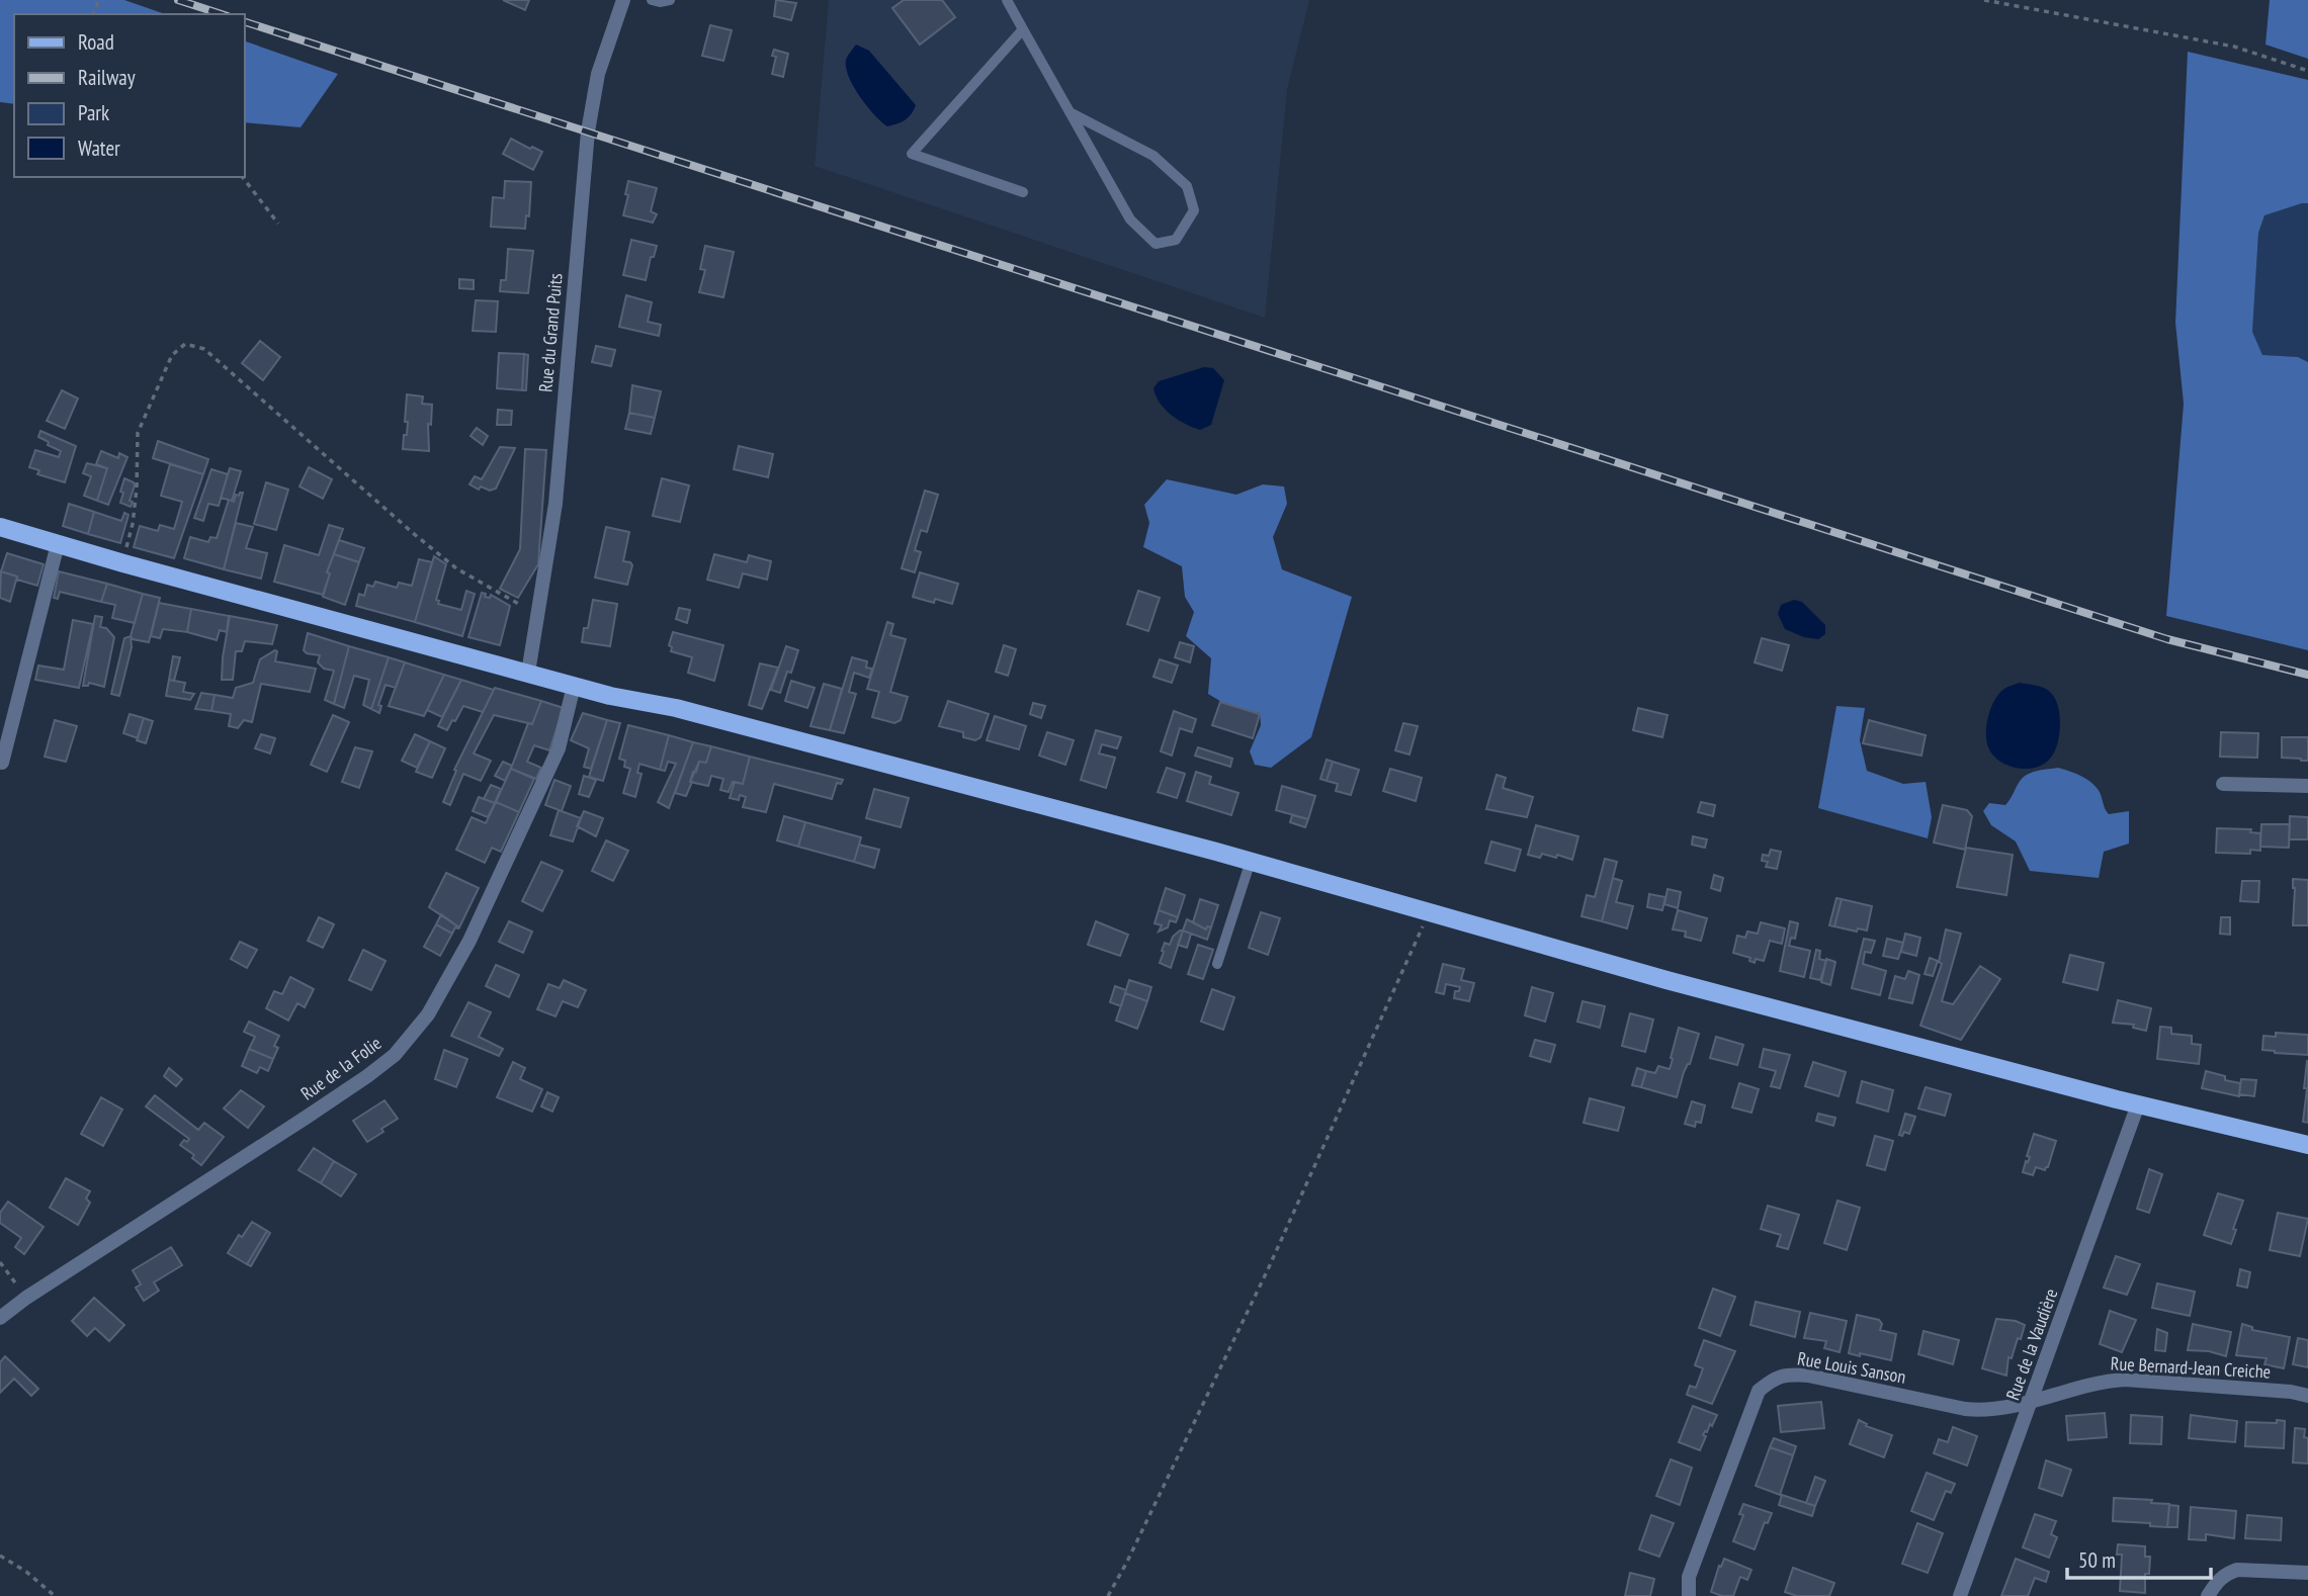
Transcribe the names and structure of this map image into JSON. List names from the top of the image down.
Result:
{
  "streets": {
    "street": [
      "Rue du Grand Puits",
      "Rue de la Folie",
      "Rue de la Vaudière",
      "Rue Louis Sanson",
      "Rue Bernard-Jean Creiche"
    ]
  },
  "crossings": [
    ["Rue de la Vaudière", "Rue Louis Sanson"],
    ["Rue de la Vaudière", "Rue Bernard-Jean Creiche"],
    ["Rue Louis Sanson", "Rue Bernard-Jean Creiche"]
  ],
  "legend": [
    "Road",
    "Railway",
    "Park",
    "Water"
  ],
  "scale_bar": "50 m"
}
